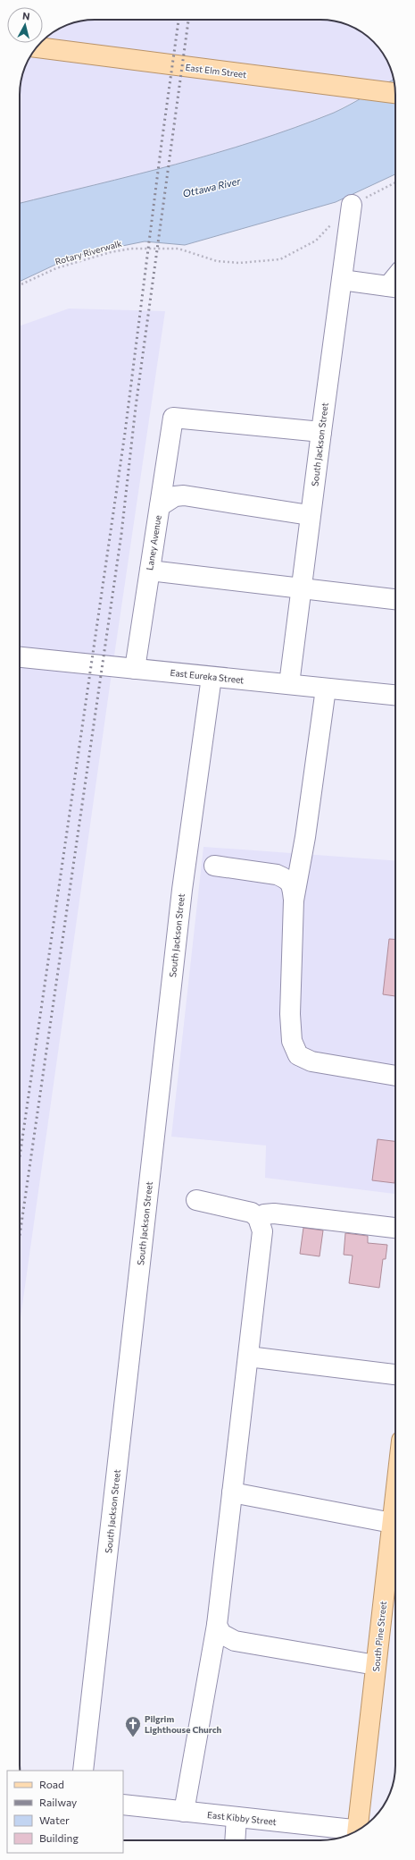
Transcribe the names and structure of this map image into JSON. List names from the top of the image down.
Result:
{
  "streets": {
    "main road": ["East Elm Street", "South Pine Street"],
    "street": [
      "South Jackson Street",
      "Laney Avenue",
      "East Eureka Street",
      "East Kibby Street"
    ],
    "path": ["Rotary Riverwalk"]
  },
  "crossings": [
    ["Rotary Riverwalk", "South Jackson Street"],
    ["South Jackson Street", "Laney Avenue"],
    ["South Jackson Street", "East Eureka Street"],
    ["Laney Avenue", "East Eureka Street"]
  ],
  "water": ["Ottawa River"],
  "places": {
    "church": ["Pilgrim Lighthouse Church"]
  },
  "legend": [
    "Road",
    "Railway",
    "Water",
    "Building"
  ],
  "north": "top"
}
